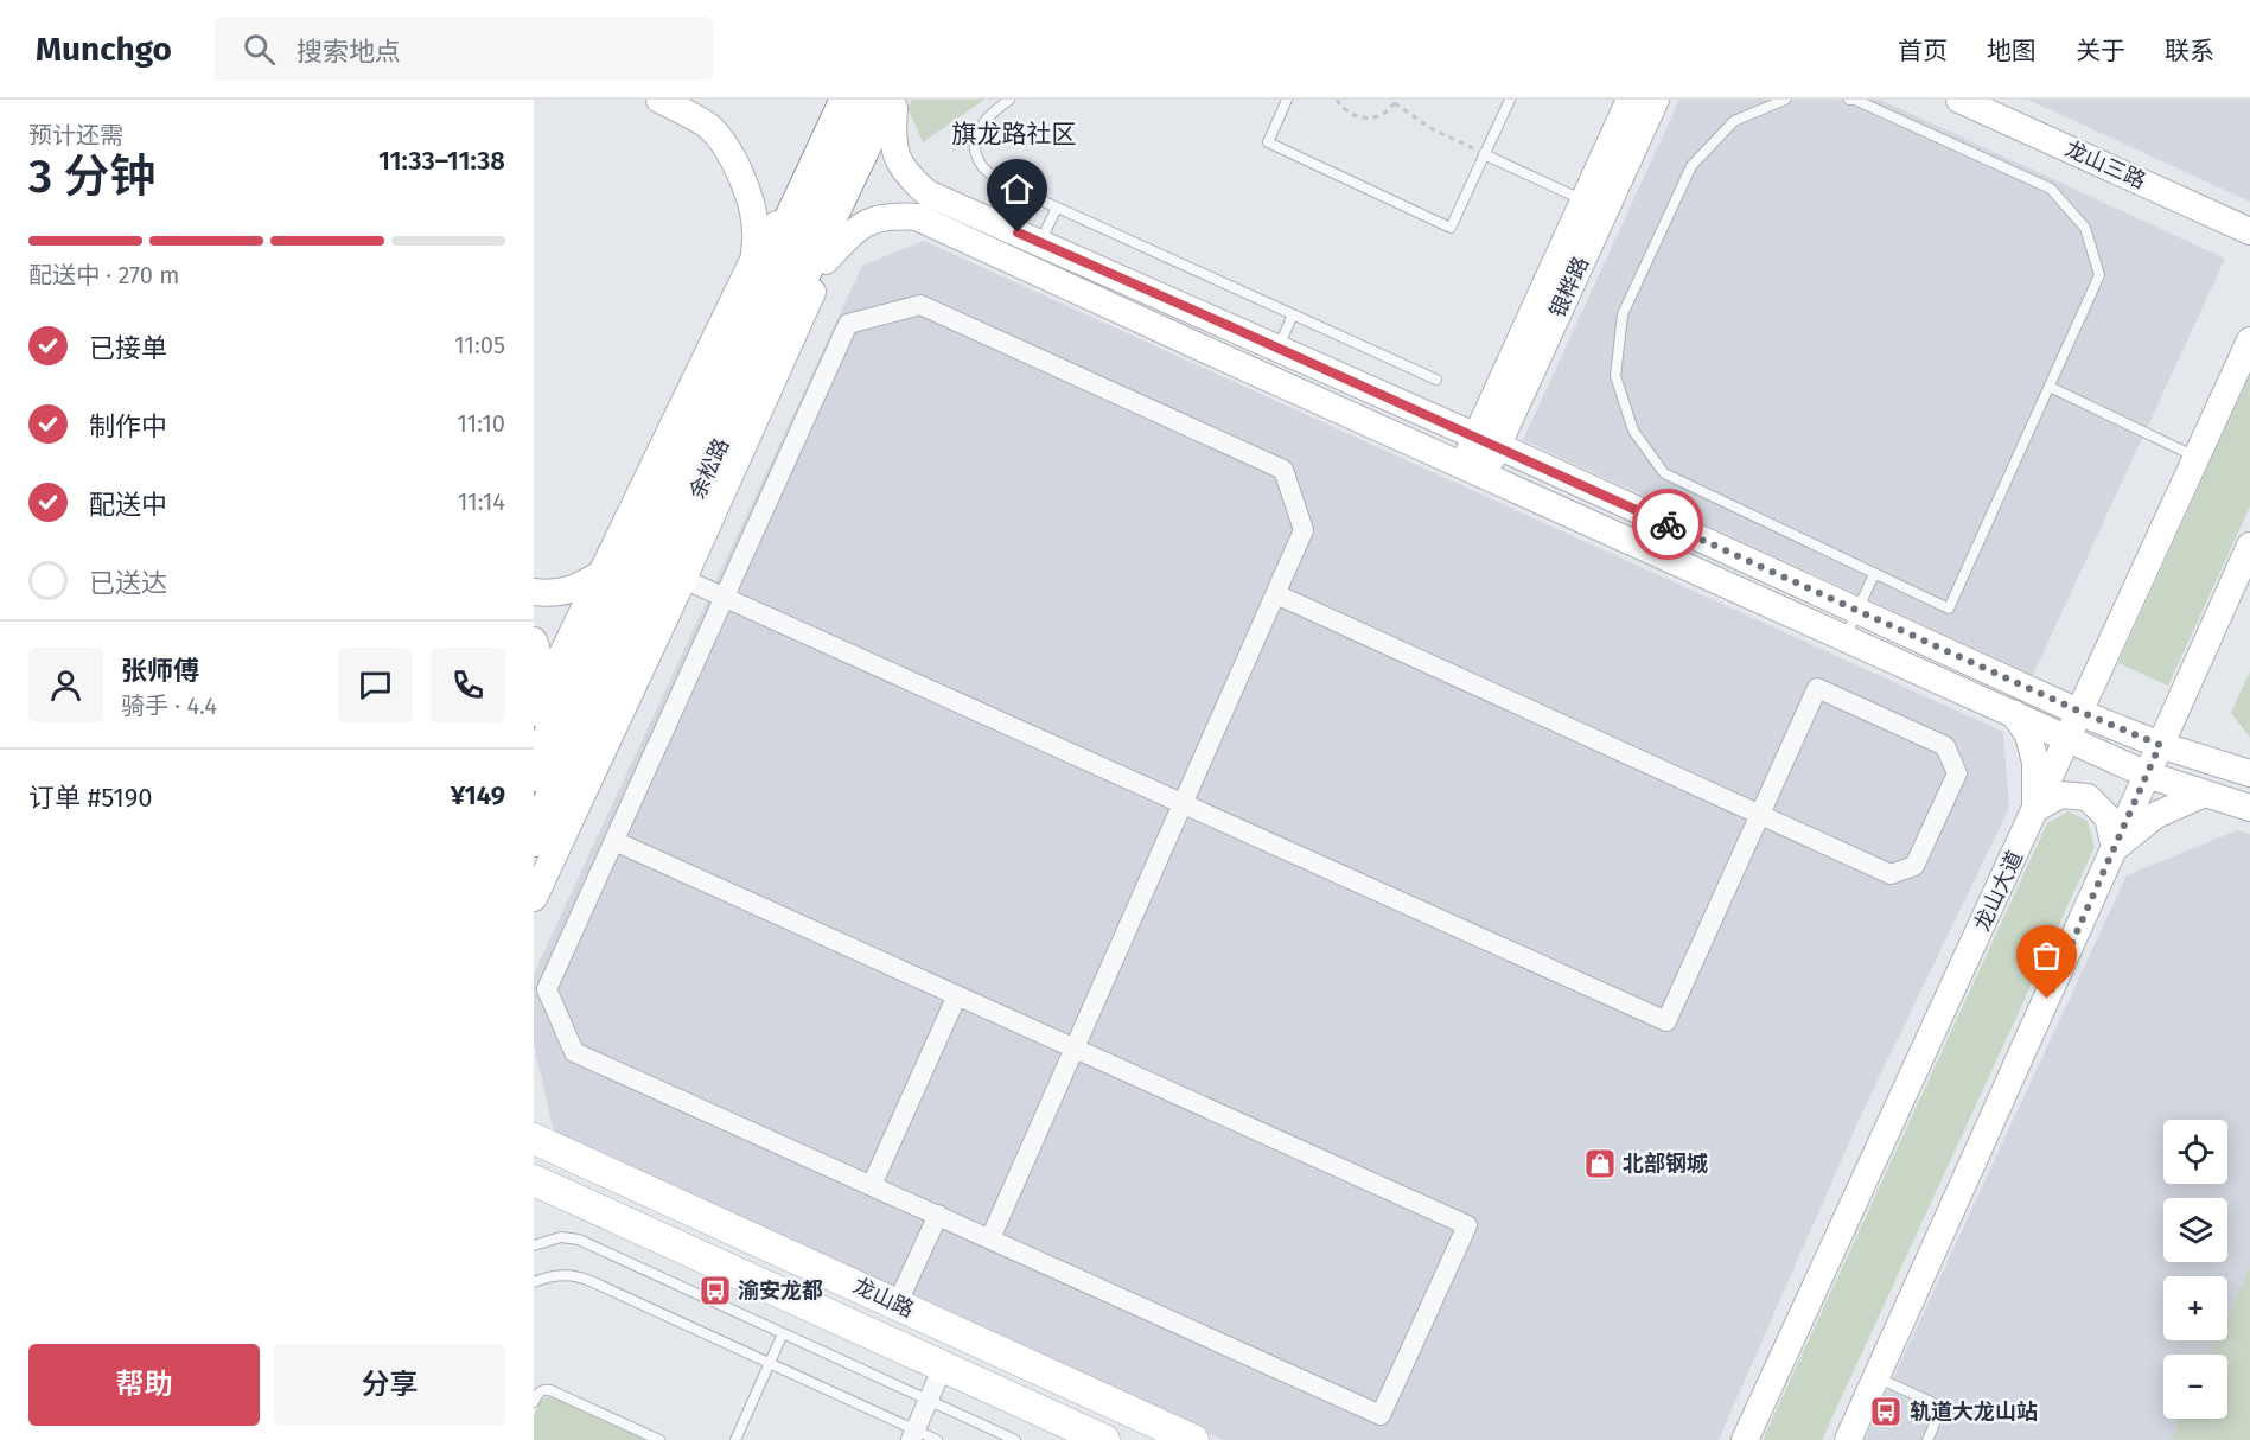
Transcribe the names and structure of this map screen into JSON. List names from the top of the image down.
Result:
{
  "streets": {
    "highway": ["余松路"],
    "main road": [
      "龙山三路",
      "银桦路",
      "龙山大道",
      "龙山路"
    ]
  },
  "districts": ["旗龙路社区"],
  "places": {
    "shop": ["北部钢城"],
    "bus stop": ["渝安龙都", "轨道大龙山站"]
  },
  "page": {
    "header": "Munchgo",
    "search": "搜索地点",
    "nav": [
      "首页",
      "地图",
      "关于",
      "联系"
    ],
    "heading": ["3 分钟", "预计还需", "11:33–11:38"],
    "panel": [
      "张师傅",
      "骑手 · 4.4",
      "订单 #5190",
      "¥149"
    ],
    "bar": "配送中 · 270 m",
    "list": [
      ["已接单", "11:05"],
      ["制作中", "11:10"],
      ["配送中", "11:14"],
      "已送达"
    ],
    "map_buttons": ["+", "−"],
    "buttons": ["帮助", "分享"]
  }
}
